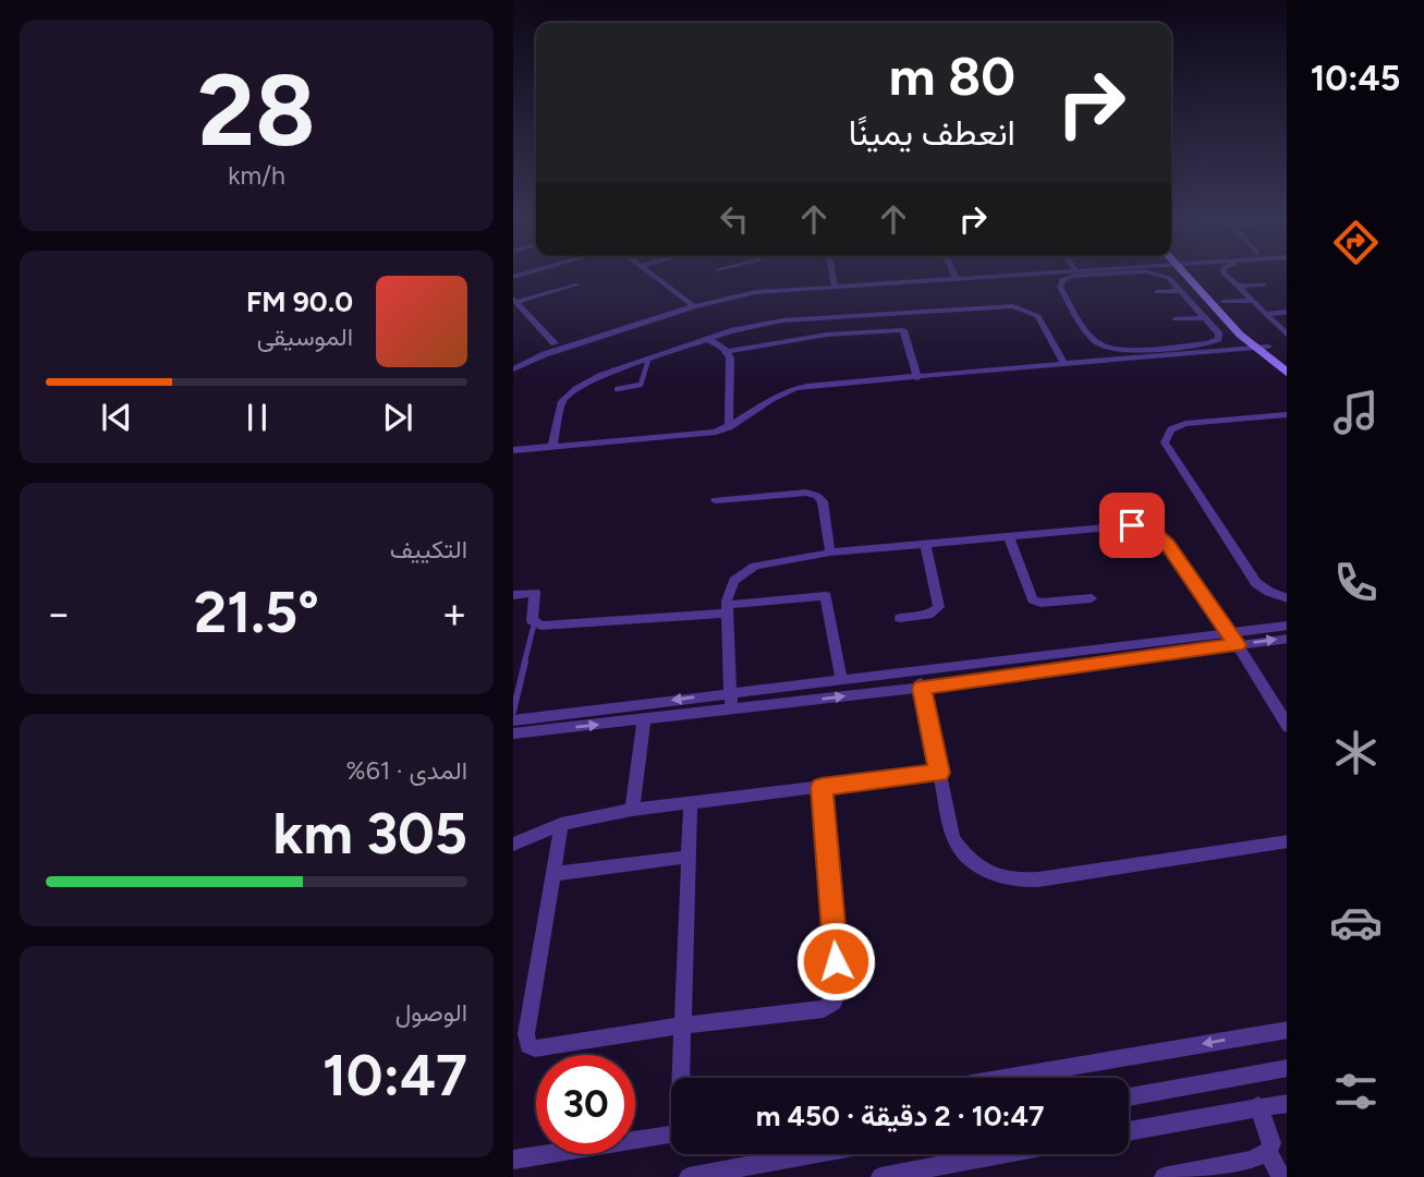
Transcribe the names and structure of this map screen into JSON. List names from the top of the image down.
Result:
{
  "page": {
    "tabs": "10:45",
    "tile": [
      ["28", "km/h"],
      "التكييف",
      ["المدى · 61%", "305 km"],
      ["الوصول", "10:47"]
    ],
    "turn": ["80 m", "انعطف يمينًا"],
    "song": ["90.0 FM", "الموسيقى"],
    "heat": ["−", "21.5°", "+"],
    "limit": "30",
    "trip": "10:47 · 2 دقيقة · 450 m"
  }
}
